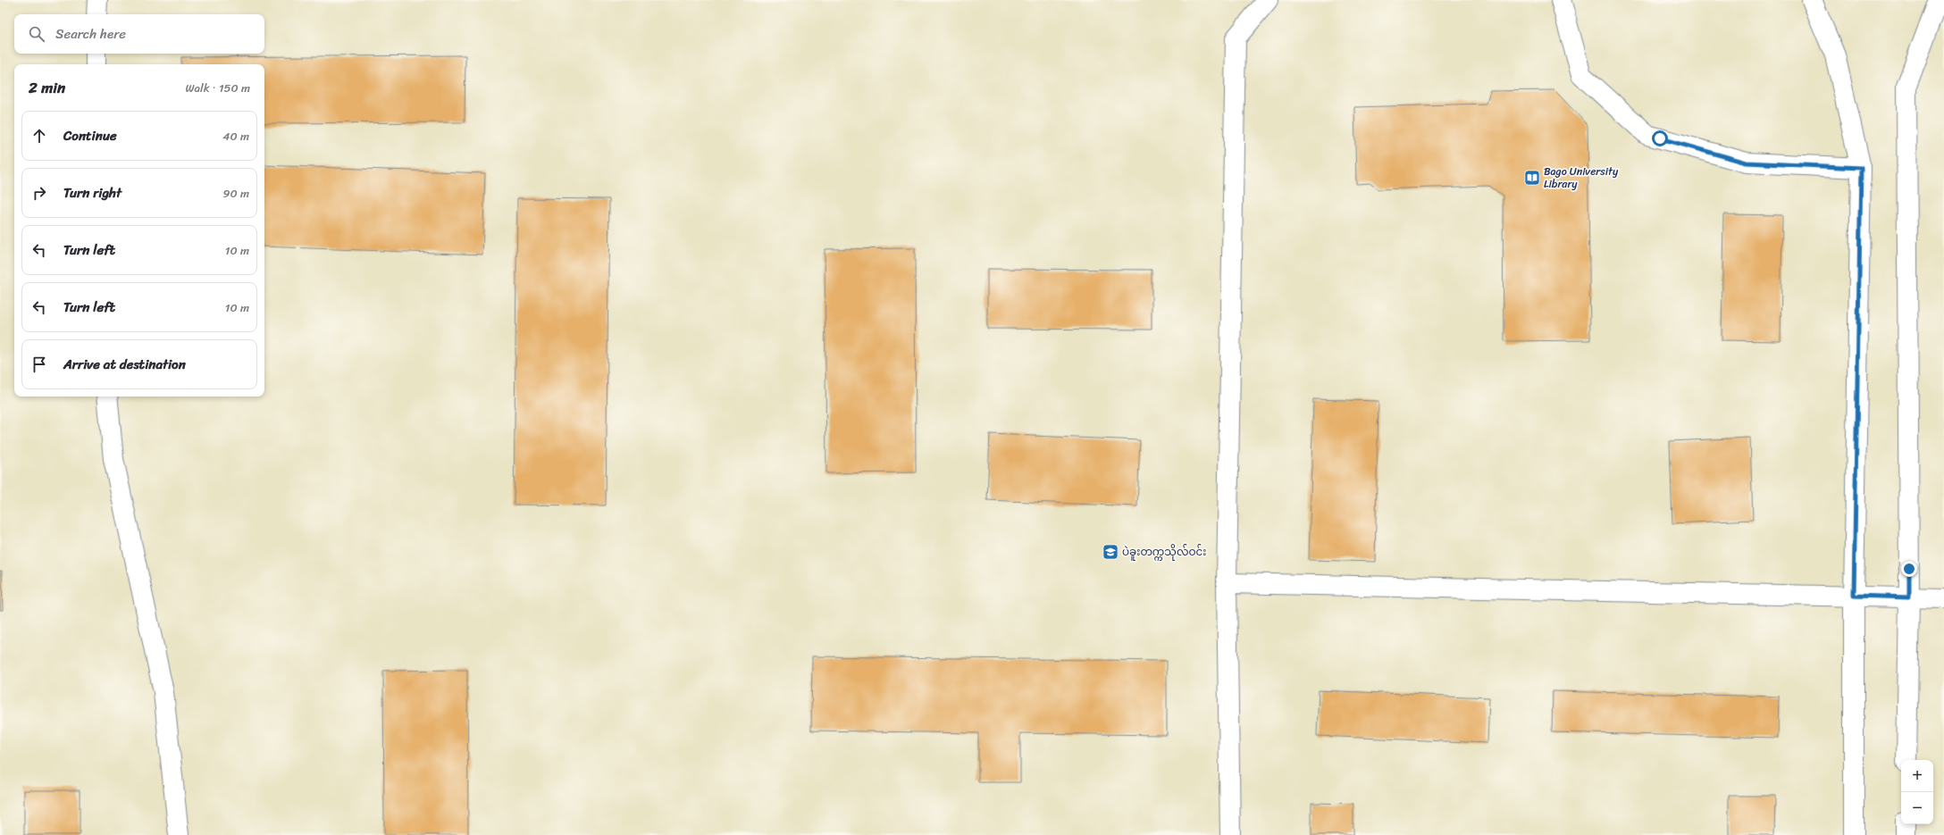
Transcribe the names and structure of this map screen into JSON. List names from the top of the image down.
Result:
{
  "places": {
    "library": ["Bago University Library"],
    "school or university": ["ပဲခူးတက္ကသိုလ်ဝင်း"]
  },
  "page": {
    "search": "Search here",
    "heading": ["2 min", "Walk · 150 m"],
    "list": [
      ["Continue", "40 m"],
      ["Turn right", "90 m"],
      ["Turn left", "10 m"],
      ["Turn left", "10 m"],
      "Arrive at destination"
    ],
    "map_buttons": ["+", "−"]
  }
}
